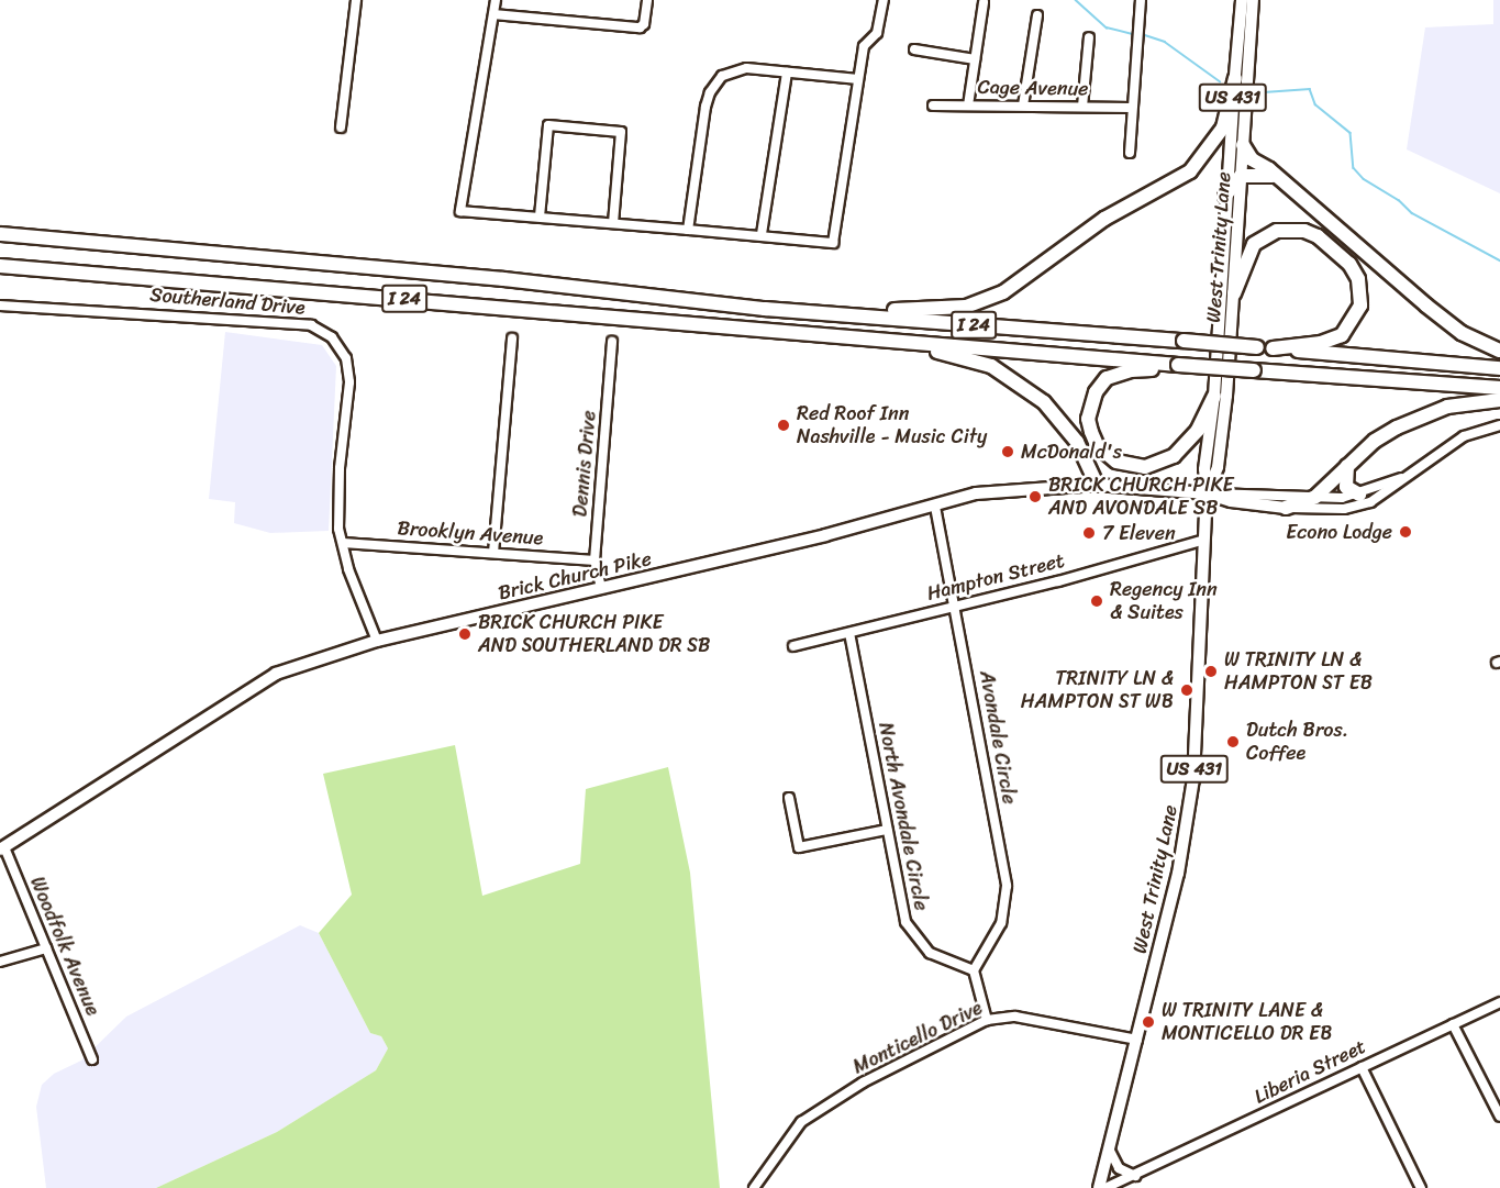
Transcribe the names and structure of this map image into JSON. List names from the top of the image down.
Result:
{
  "streets": {
    "highway": ["I 24"],
    "main road": ["US 431", "West Trinity Lane", "Brick Church Pike"],
    "street": [
      "Cage Avenue",
      "Southerland Drive",
      "Dennis Drive",
      "Brooklyn Avenue",
      "Hampton Street",
      "Avondale Circle",
      "North Avondale Circle",
      "Woodfolk Avenue",
      "Monticello Drive",
      "Liberia Street"
    ]
  },
  "crossings": [
    ["West Trinity Lane", "Brick Church Pike"],
    ["West Trinity Lane", "Hampton Street"],
    ["West Trinity Lane", "Monticello Drive"],
    ["Southerland Drive", "Brooklyn Avenue"],
    ["Southerland Drive", "Brick Church Pike"],
    ["Dennis Drive", "Brooklyn Avenue"],
    ["Dennis Drive", "Brick Church Pike"],
    ["Brick Church Pike", "Avondale Circle"],
    ["Brick Church Pike", "Woodfolk Avenue"],
    ["Hampton Street", "Avondale Circle"],
    ["Hampton Street", "North Avondale Circle"],
    ["Avondale Circle", "North Avondale Circle"]
  ],
  "places": [
    "Red Roof Inn Nashville - Music City",
    "McDonald's",
    "BRICK CHURCH PIKE AND AVONDALE SB",
    "Econo Lodge",
    "7 Eleven",
    "Regency Inn & Suites",
    "BRICK CHURCH PIKE AND SOUTHERLAND DR SB",
    "W TRINITY LN & HAMPTON ST EB",
    "TRINITY LN & HAMPTON ST WB",
    "Dutch Bros. Coffee",
    "W TRINITY LANE & MONTICELLO DR EB"
  ]
}
